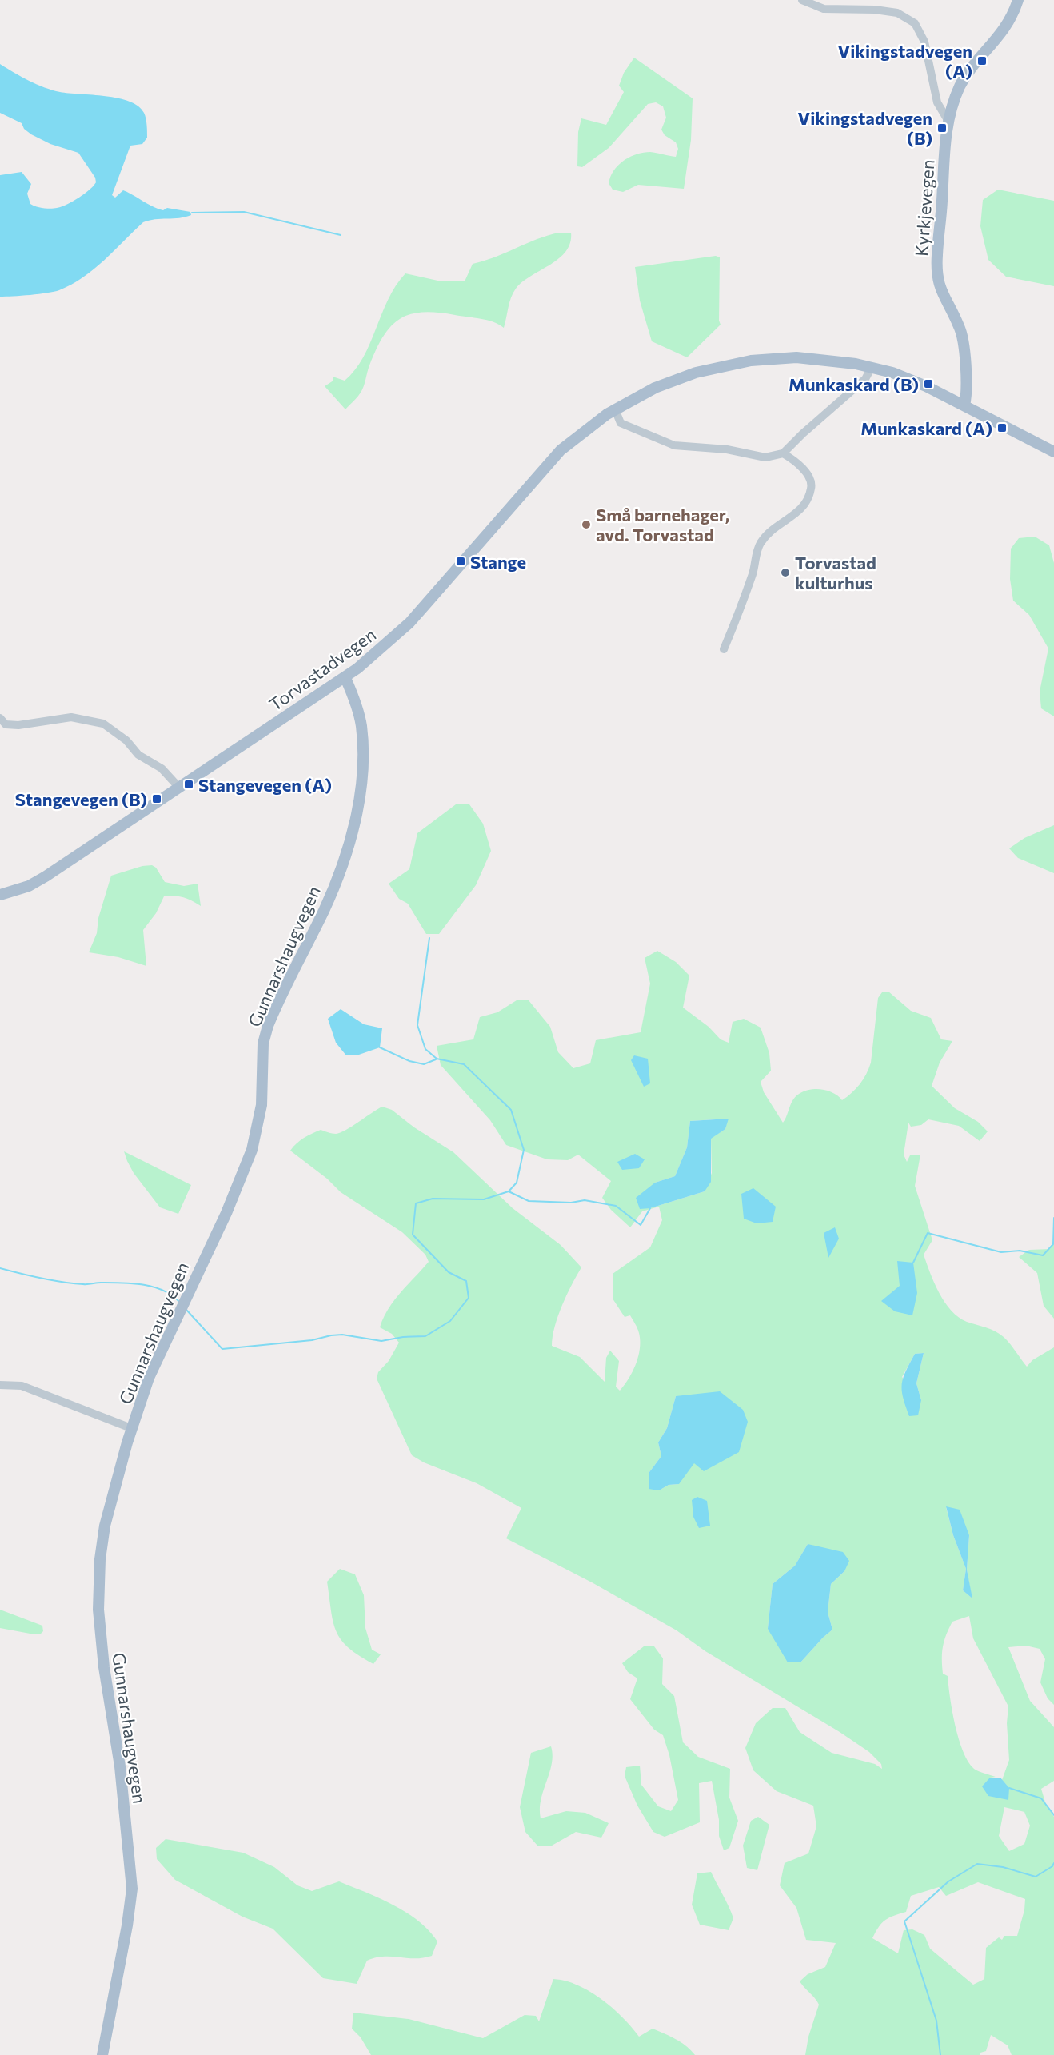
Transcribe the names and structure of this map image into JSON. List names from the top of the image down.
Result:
{
  "streets": {
    "main road": ["Kyrkjevegen", "Torvastadvegen", "Gunnarshaugvegen"]
  },
  "crossings": [
    ["Kyrkjevegen", "Torvastadvegen"],
    ["Torvastadvegen", "Gunnarshaugvegen"]
  ],
  "places": {
    "transit": [
      "Vikingstadvegen (A)",
      "Vikingstadvegen (B)",
      "Munkaskard (B)",
      "Munkaskard (A)",
      "Stange",
      "Stangevegen (A)",
      "Stangevegen (B)"
    ],
    "other": ["Små barnehager, avd. Torvastad", "Torvastad kulturhus"]
  }
}
